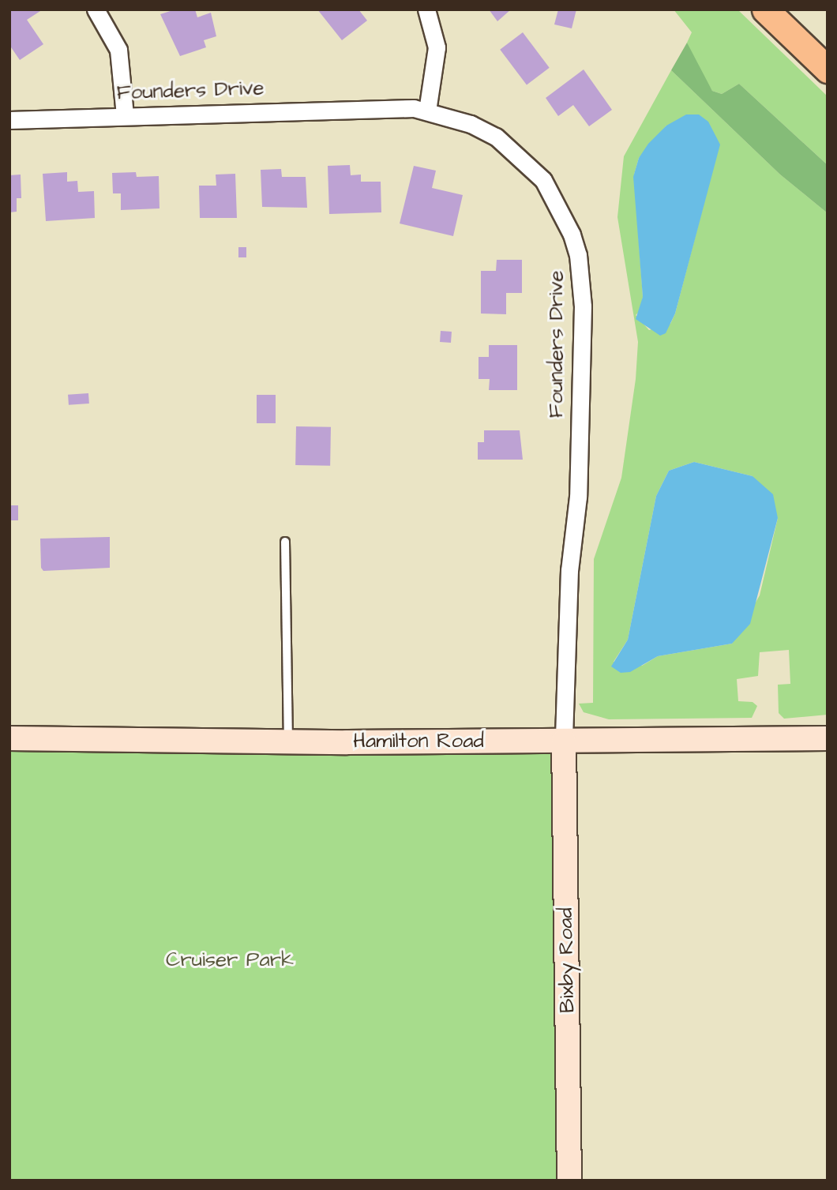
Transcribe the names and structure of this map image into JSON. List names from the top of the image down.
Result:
{
  "streets": {
    "main road": ["Hamilton Road", "Bixby Road"],
    "street": ["Founders Drive"]
  },
  "crossings": [
    ["Founders Drive", "Hamilton Road"],
    ["Founders Drive", "Bixby Road"],
    ["Hamilton Road", "Bixby Road"]
  ],
  "parks": ["Cruiser Park"]
}
